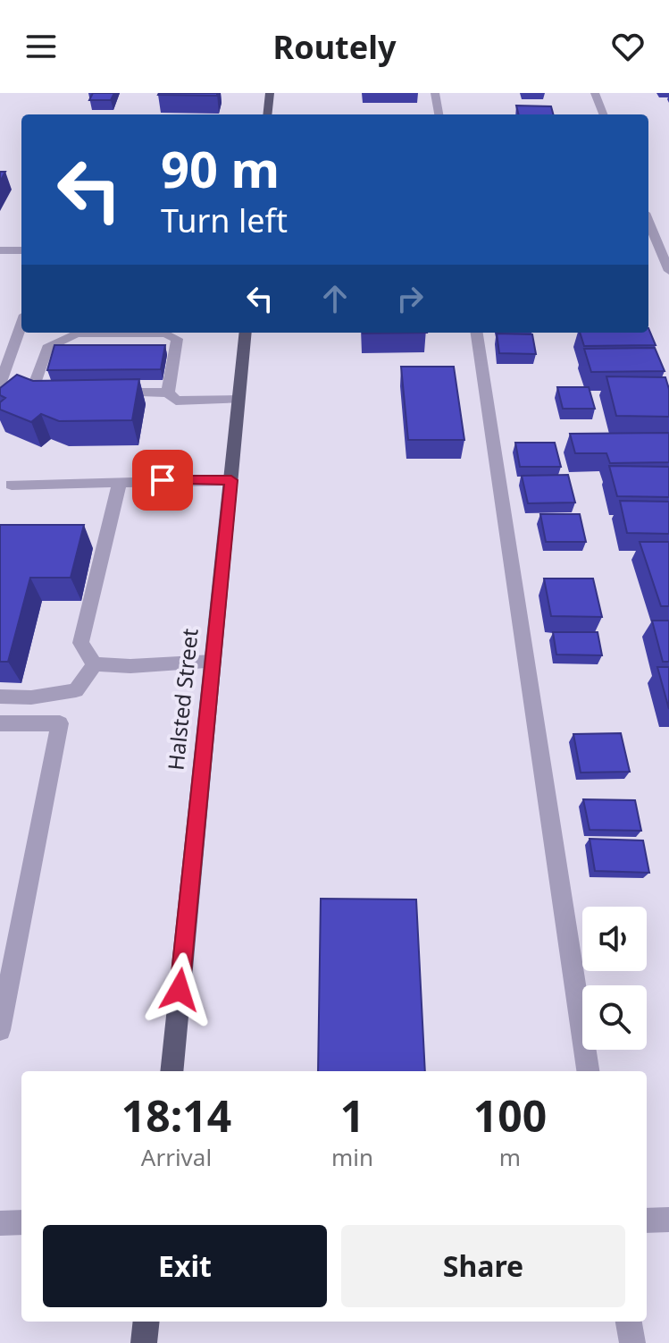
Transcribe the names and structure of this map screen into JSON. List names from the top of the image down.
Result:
{
  "streets": {
    "main road": ["Halsted Street"]
  },
  "page": {
    "header": "Routely",
    "turn": ["90 m", "Turn left"],
    "eta": [
      "18:14",
      "Arrival",
      "1",
      "min",
      "100",
      "m"
    ],
    "buttons": ["Exit", "Share"]
  }
}
